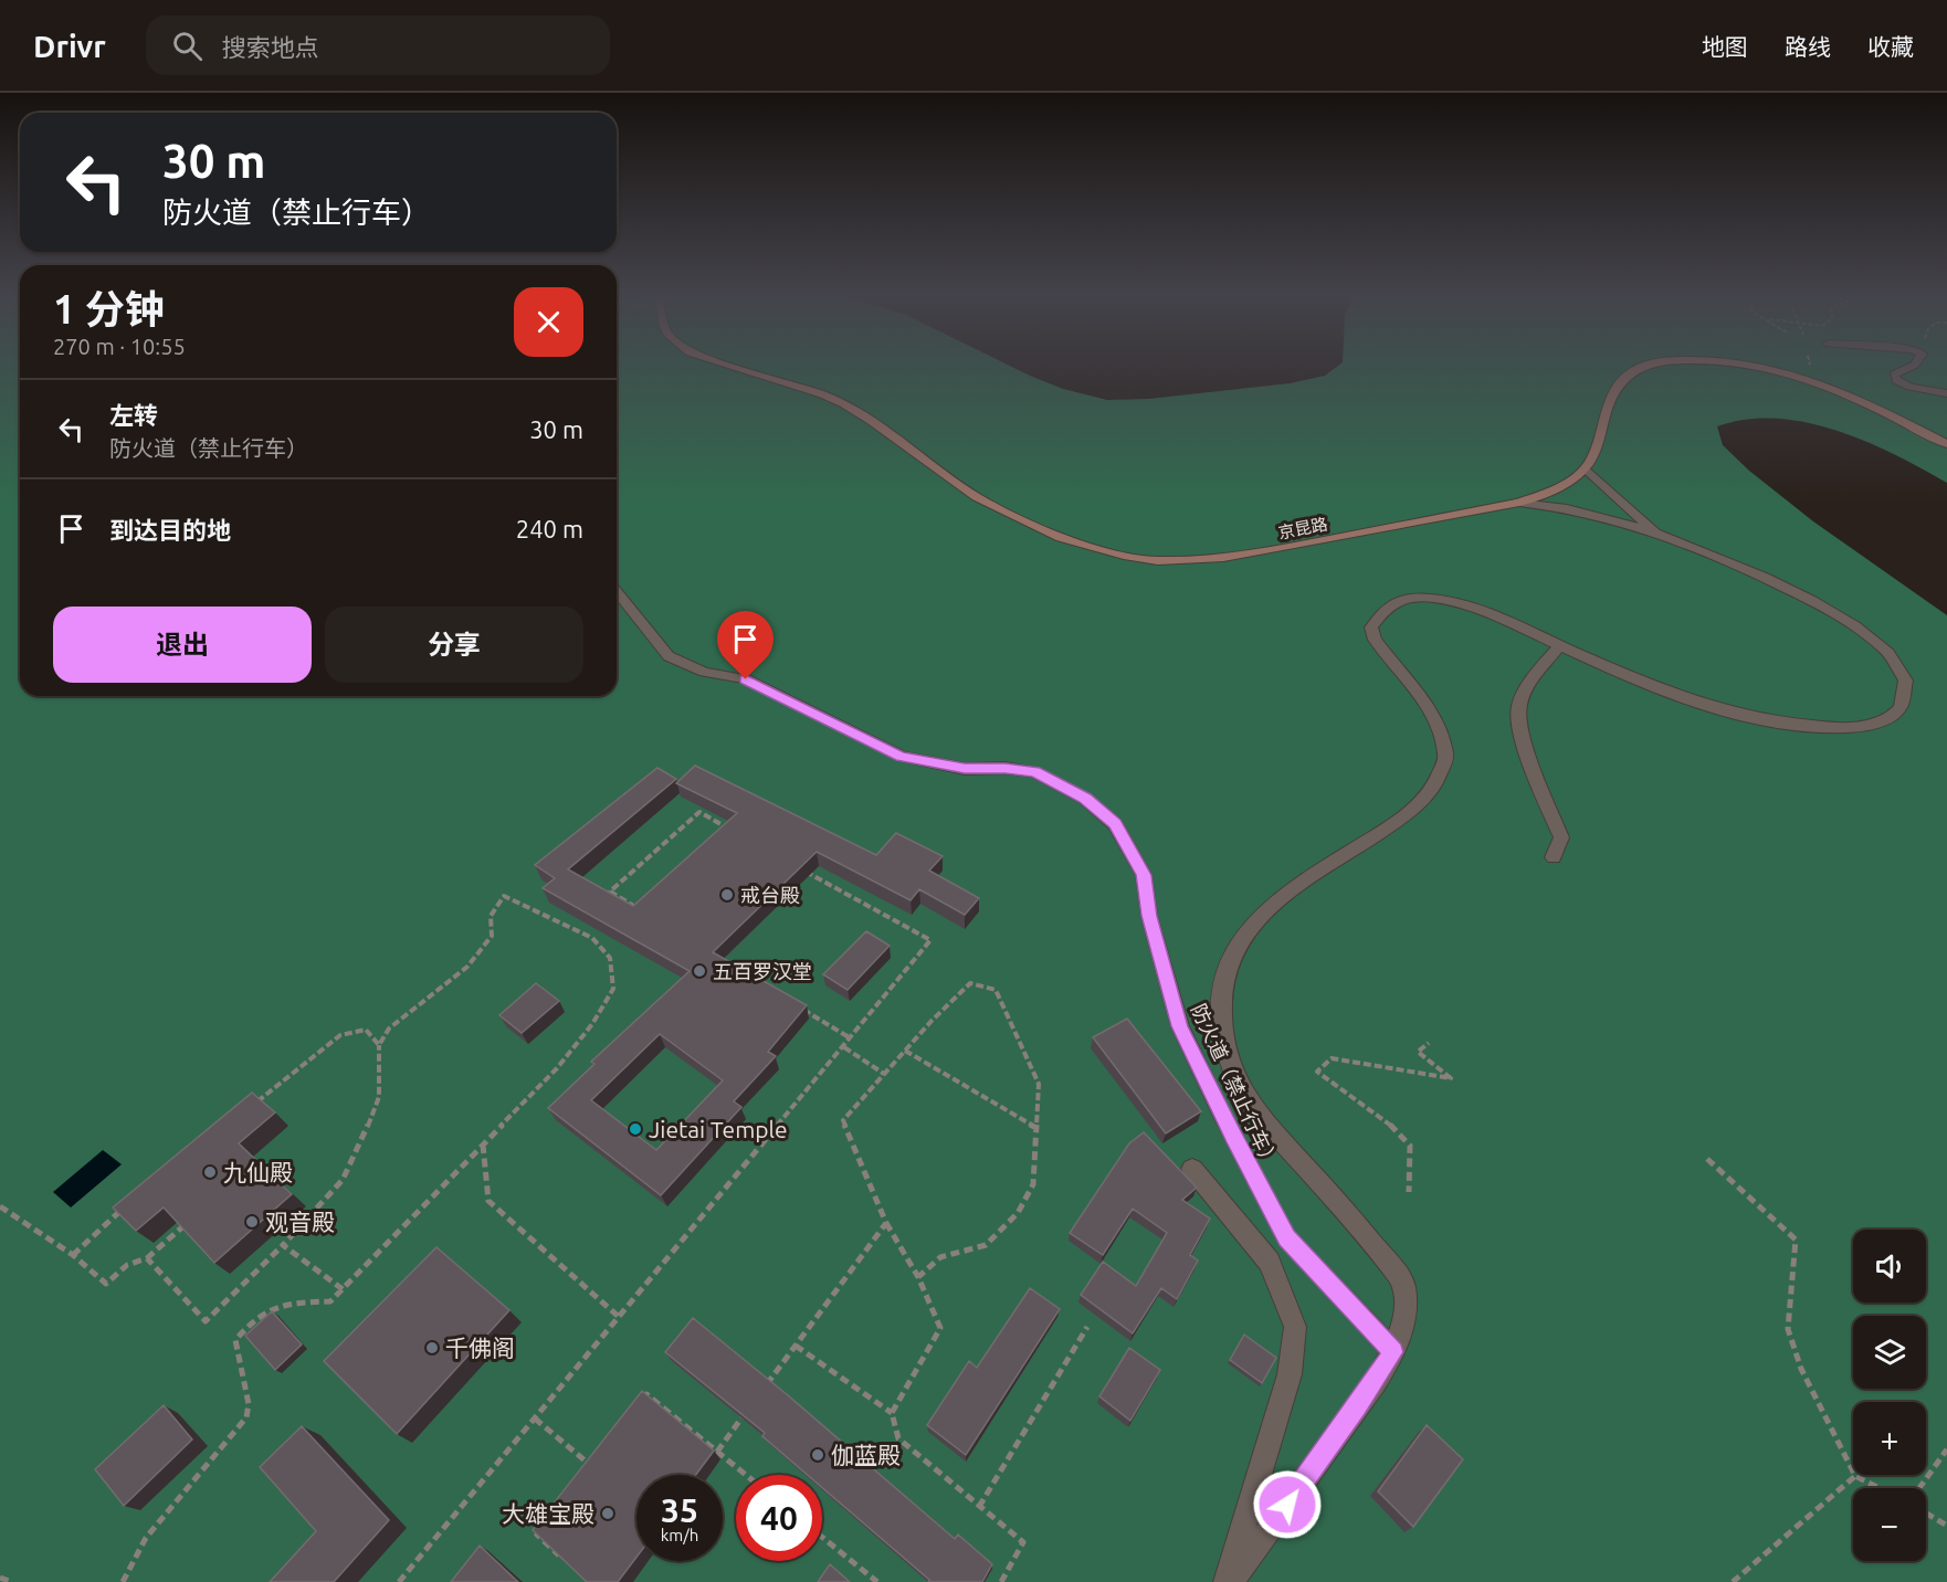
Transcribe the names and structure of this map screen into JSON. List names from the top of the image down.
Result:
{
  "streets": {
    "main road": ["京昆路"],
    "lane": ["防火道（禁止行车）"]
  },
  "places": [
    "戒台殿",
    "五百罗汉堂",
    "Jietai Temple",
    "九仙殿",
    "观音殿",
    "千佛阁",
    "伽蓝殿",
    "大雄宝殿"
  ],
  "page": {
    "header": "Drivr",
    "search": "搜索地点",
    "nav": ["地图", "路线", "收藏"],
    "turn": ["30 m", "防火道（禁止行车）"],
    "heading": ["1 分钟", "270 m · 10:55"],
    "list": [
      {
        "name": "左转",
        "note": "防火道（禁止行车）",
        "value": "30 m"
      },
      {
        "name": "到达目的地",
        "value": "240 m"
      }
    ],
    "buttons": ["退出", "分享"],
    "map_buttons": ["+", "−"],
    "speed": "35 km/h",
    "limit": "40"
  }
}
